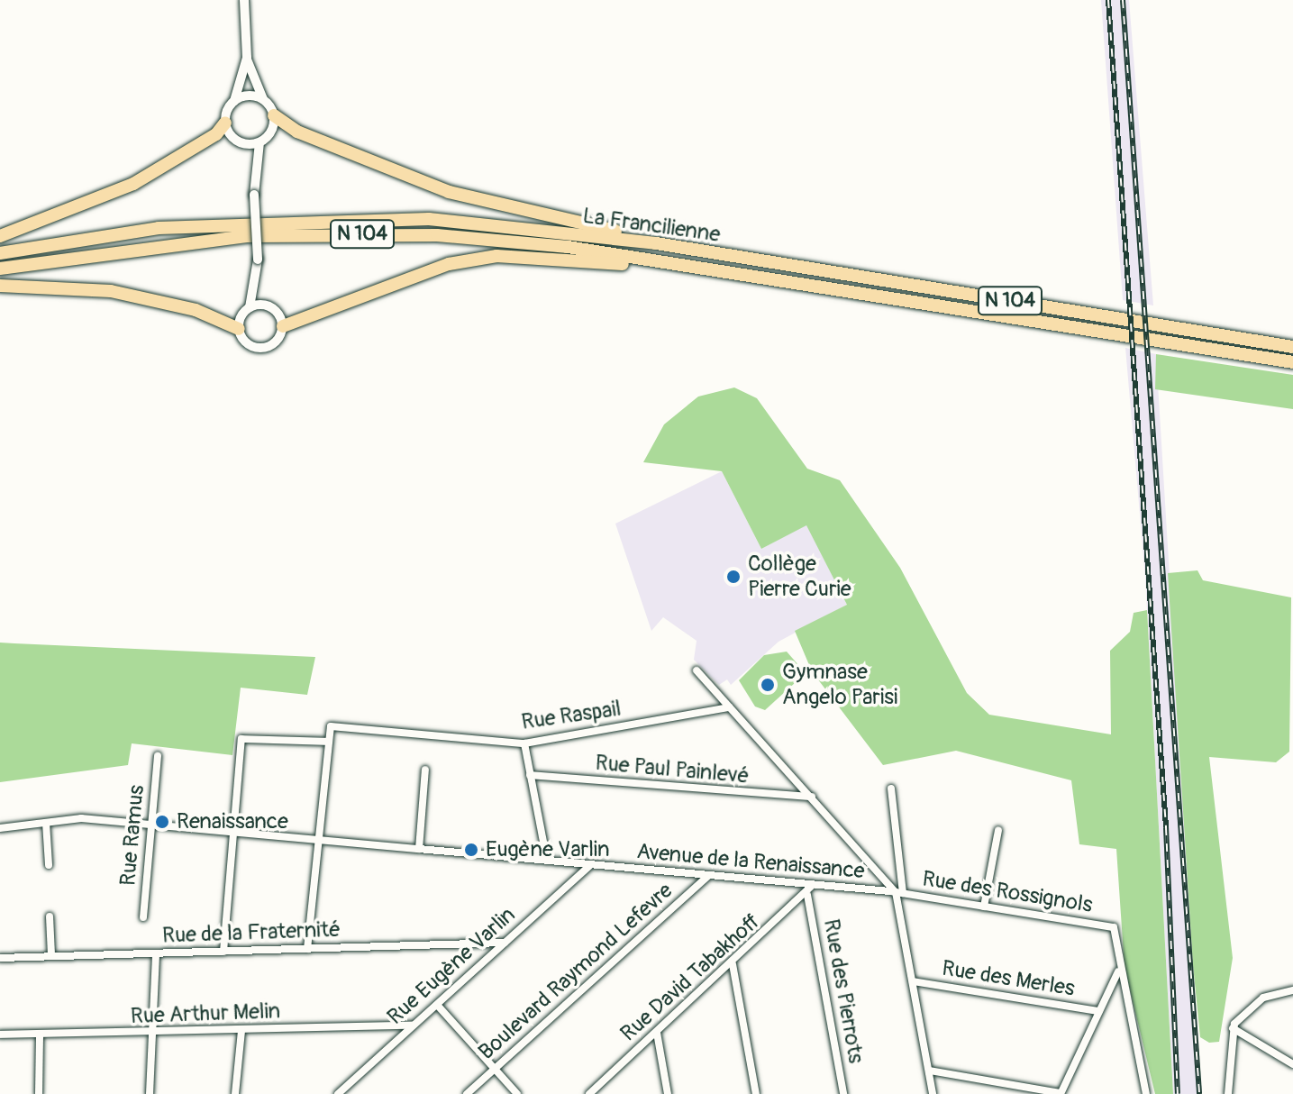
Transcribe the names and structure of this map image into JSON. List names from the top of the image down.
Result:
{
  "streets": {
    "highway": ["La Francilienne", "N 104"],
    "street": [
      "Rue Raspail",
      "Rue Paul Painlevé",
      "Rue Ramus",
      "Avenue de la Renaissance",
      "Rue des Rossignols",
      "Rue de la Fraternité",
      "Rue Eugène Varlin",
      "Boulevard Raymond Lefevre",
      "Rue David Tabakhoff",
      "Rue des Merles",
      "Rue des Pierrots",
      "Rue Arthur Melin"
    ]
  },
  "crossings": [
    ["Rue Ramus", "Avenue de la Renaissance"],
    ["Avenue de la Renaissance", "Rue des Rossignols"],
    ["Avenue de la Renaissance", "Rue Eugène Varlin"],
    ["Avenue de la Renaissance", "Boulevard Raymond Lefevre"],
    ["Avenue de la Renaissance", "Rue David Tabakhoff"],
    ["Rue de la Fraternité", "Rue Eugène Varlin"],
    ["Rue Eugène Varlin", "Rue Arthur Melin"],
    ["Rue David Tabakhoff", "Rue des Pierrots"]
  ],
  "places": [
    "Collège Pierre Curie",
    "Gymnase Angelo Parisi",
    "Renaissance",
    "Eugène Varlin"
  ]
}
